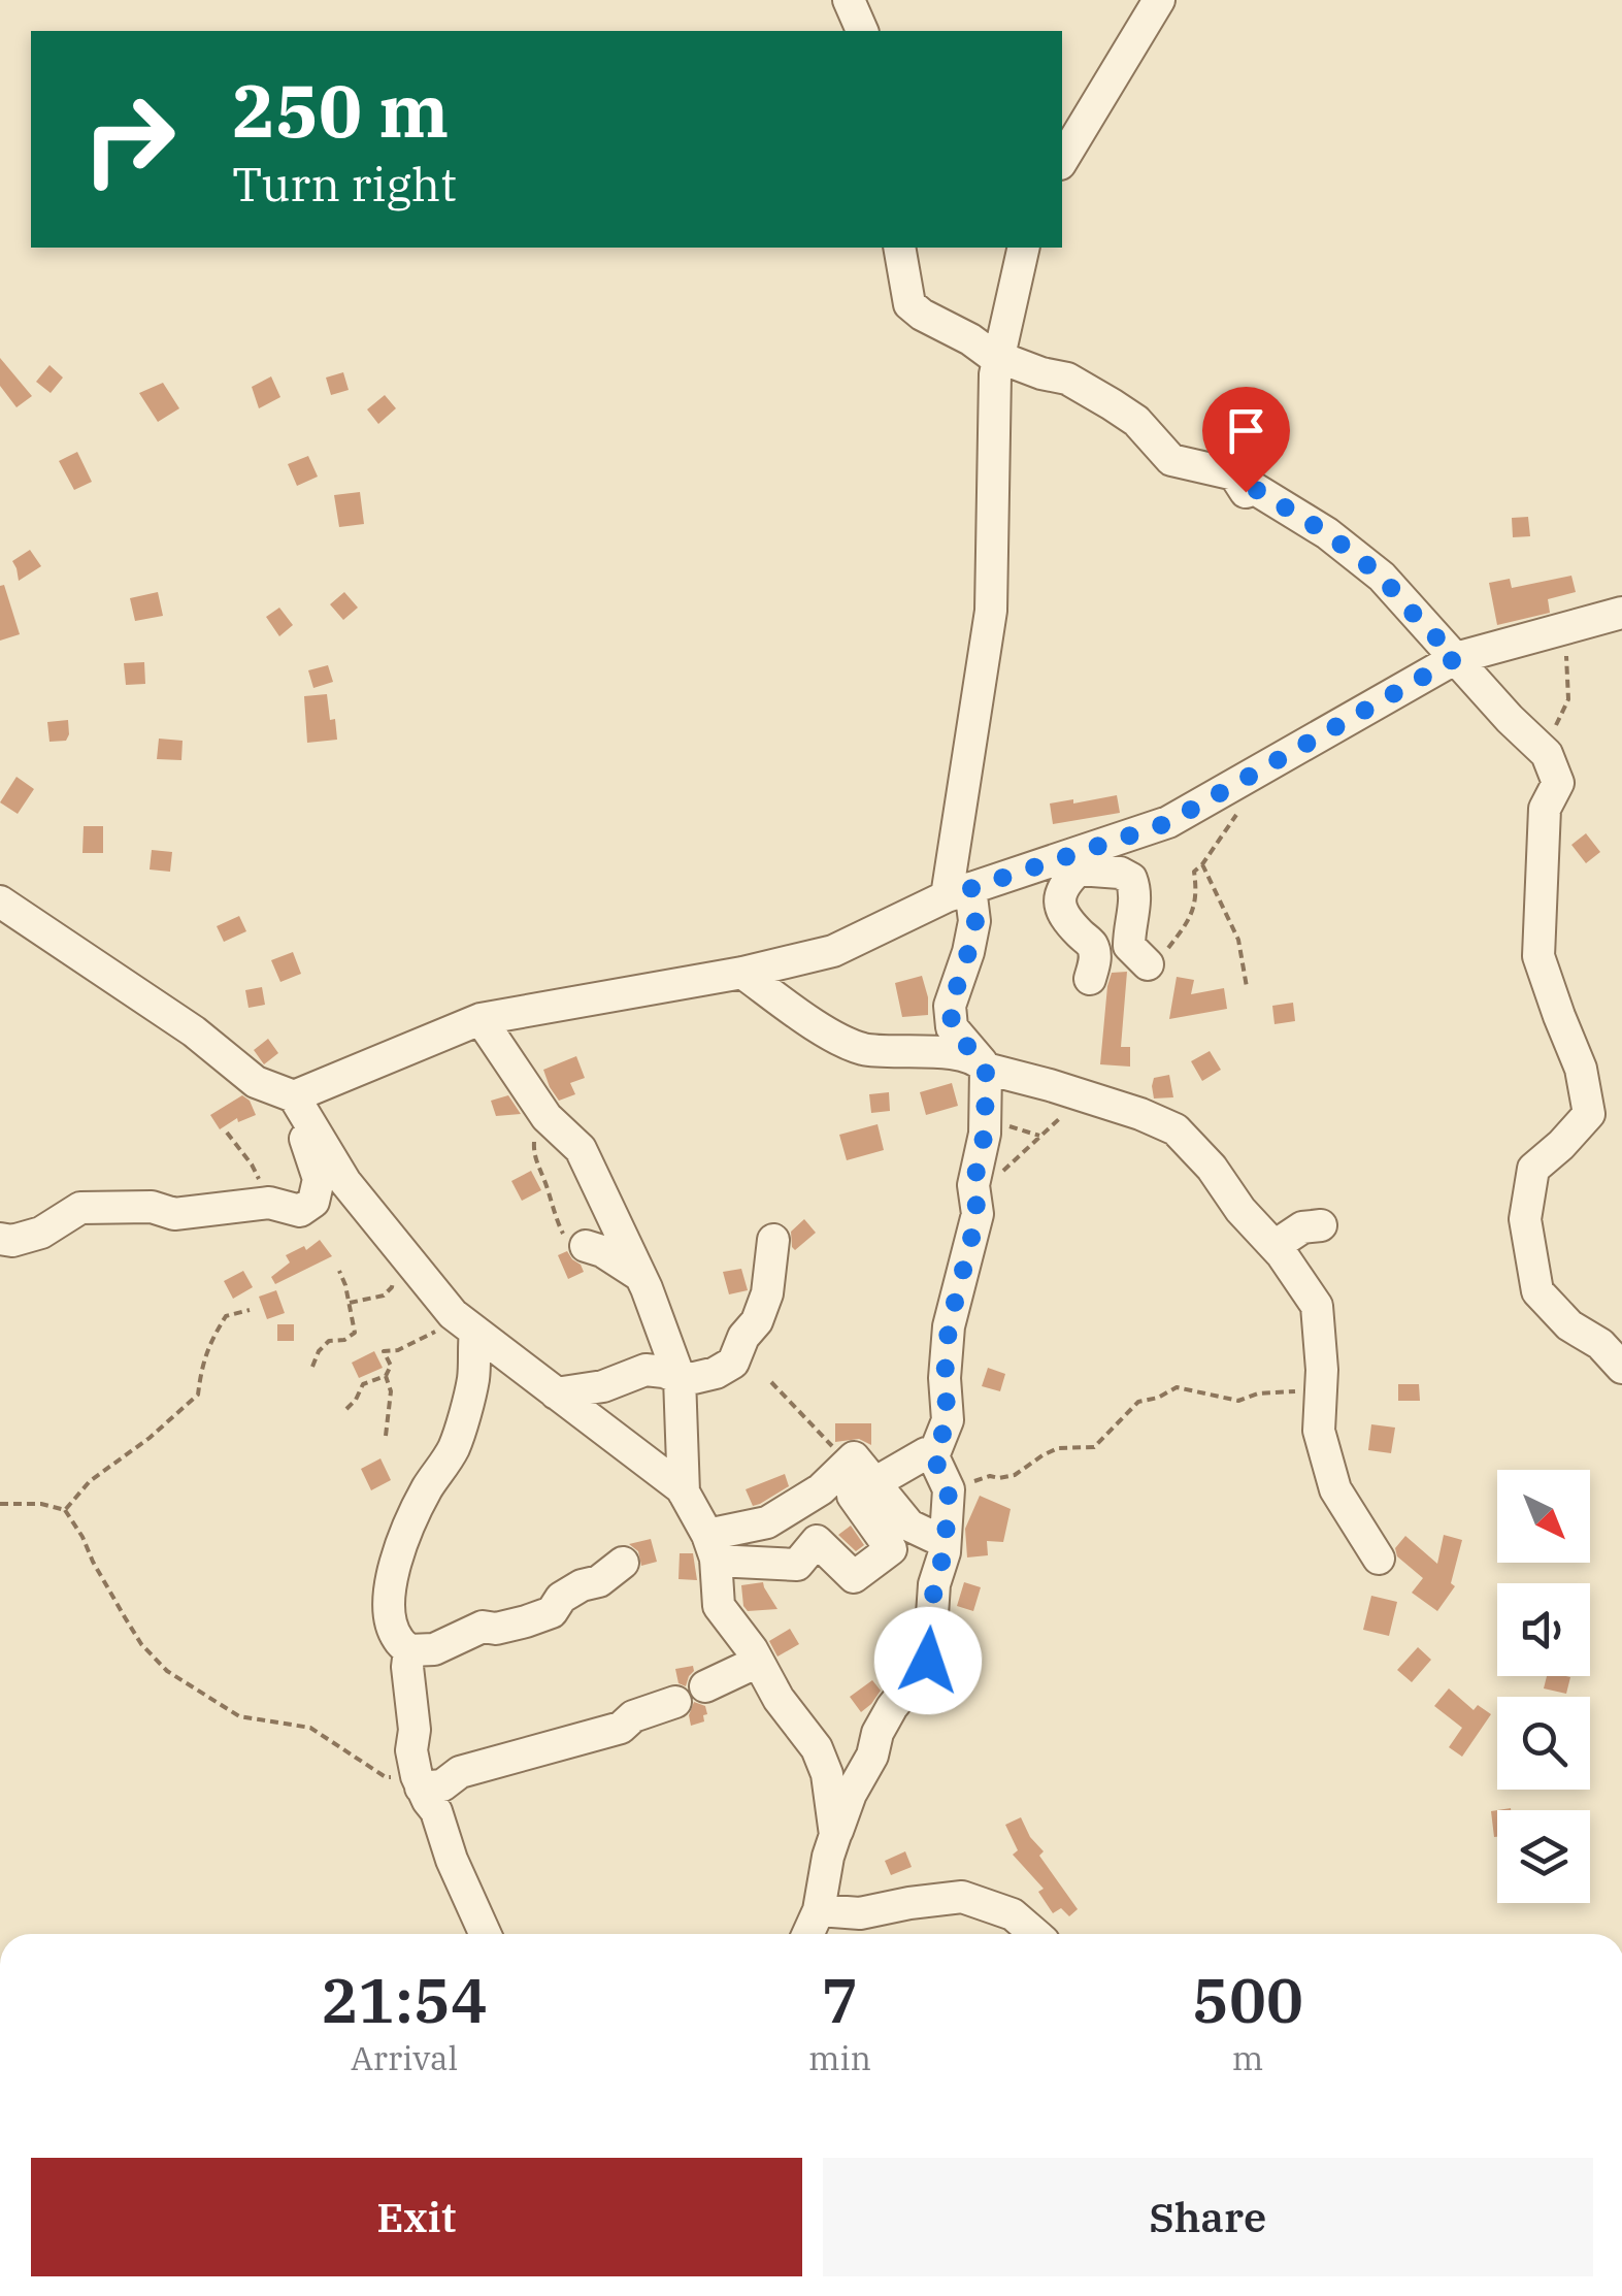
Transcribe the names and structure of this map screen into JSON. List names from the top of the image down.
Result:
{
  "north": "bottom right",
  "page": {
    "turn": ["250 m", "Turn right"],
    "eta": [
      "21:54",
      "Arrival",
      "7",
      "min",
      "500",
      "m"
    ],
    "buttons": ["Exit", "Share"]
  }
}
